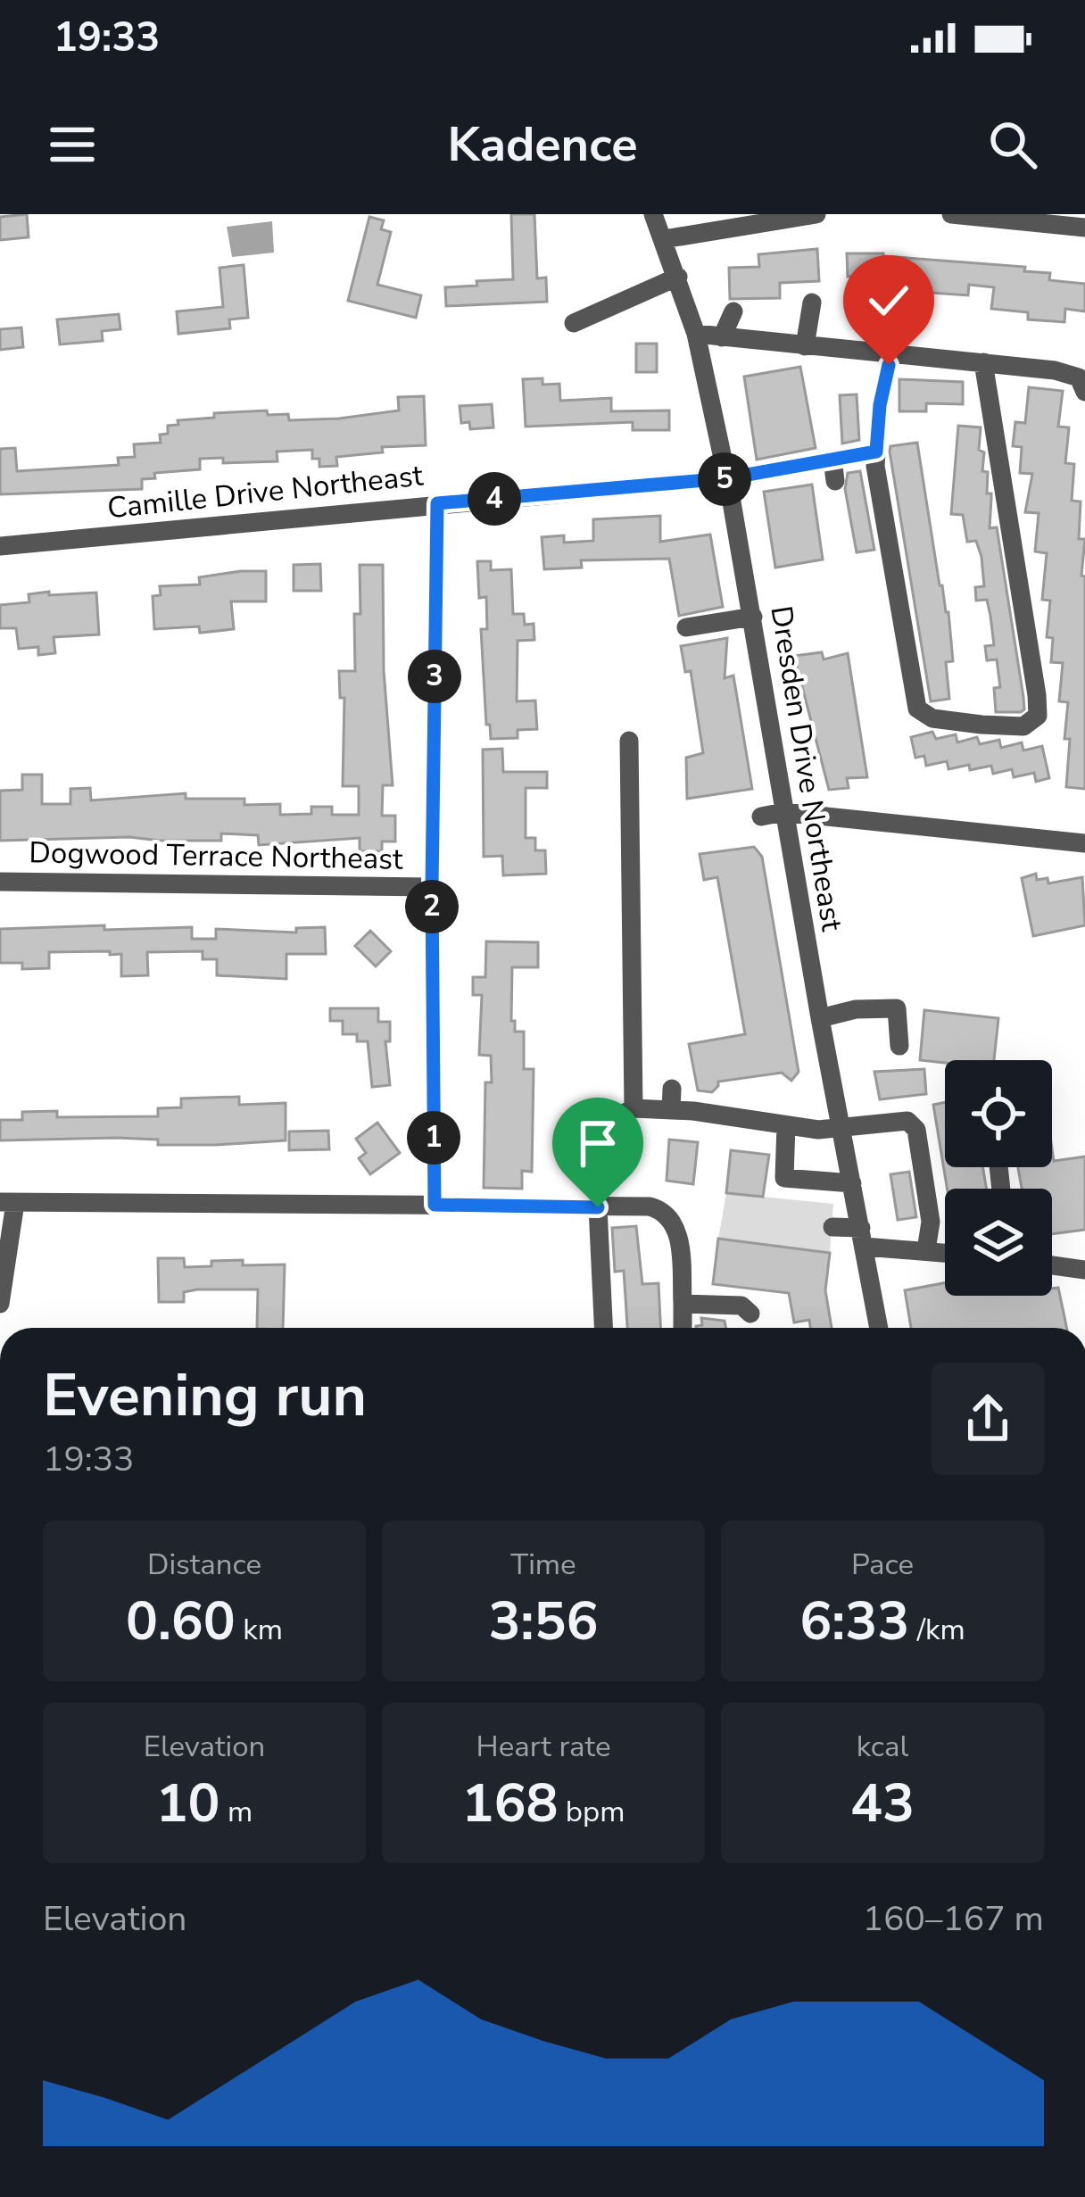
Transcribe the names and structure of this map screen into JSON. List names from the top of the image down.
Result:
{
  "streets": {
    "street": ["Camille Drive Northeast", "Dresden Drive Northeast", "Dogwood Terrace Northeast"]
  },
  "crossings": [
    ["Camille Drive Northeast", "Dresden Drive Northeast"]
  ],
  "page": {
    "status": "19:33",
    "header": "Kadence",
    "pins": [
      "5",
      "4",
      "3",
      "2",
      "1"
    ],
    "heading": ["Evening run", "19:33"],
    "stats": [
      ["Distance", "0.60 km"],
      ["Time", "3:56"],
      ["Pace", "6:33 /km"],
      ["Elevation", "10 m"],
      ["Heart rate", "168 bpm"],
      ["kcal", "43"]
    ],
    "chart": ["Elevation", "160–167 m"]
  }
}
